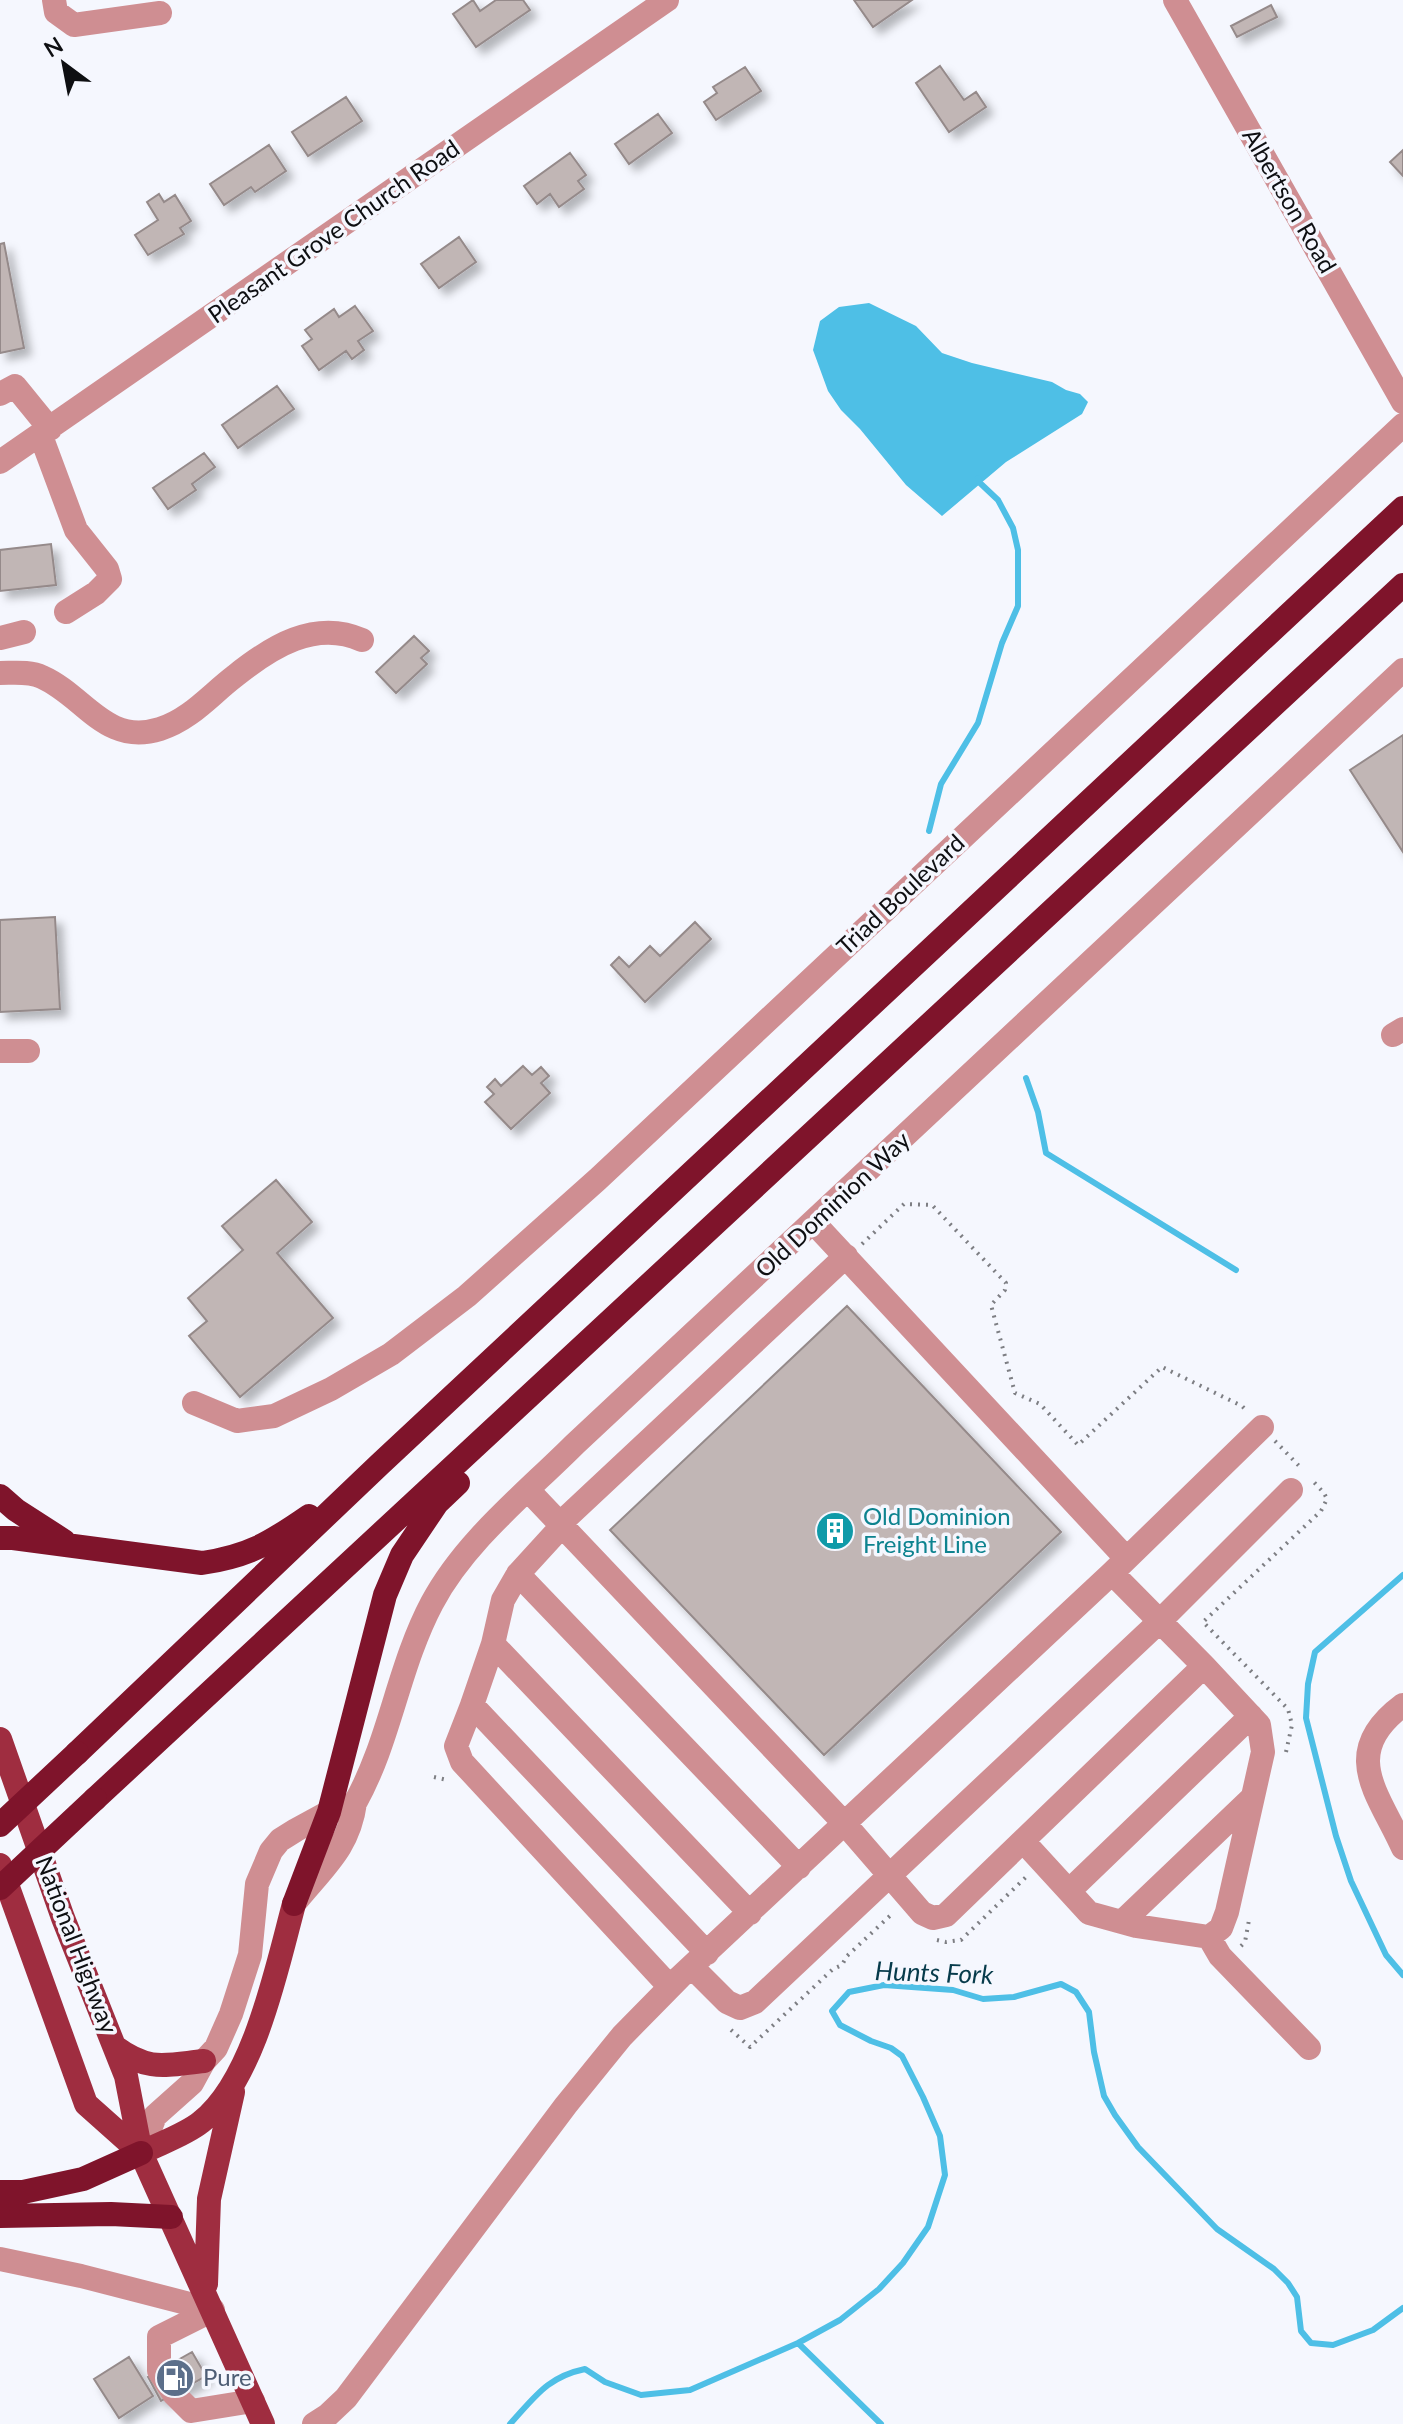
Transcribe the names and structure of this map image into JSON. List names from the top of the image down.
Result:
{
  "streets": {
    "main road": ["National Highway"],
    "street": [
      "Albertson Road",
      "Pleasant Grove Church Road",
      "Triad Boulevard",
      "Old Dominion Way"
    ]
  },
  "water": ["Hunts Fork"],
  "places": {
    "building": ["Old Dominion Freight Line"],
    "fuel station": ["Pure"]
  },
  "north": "top left"
}
